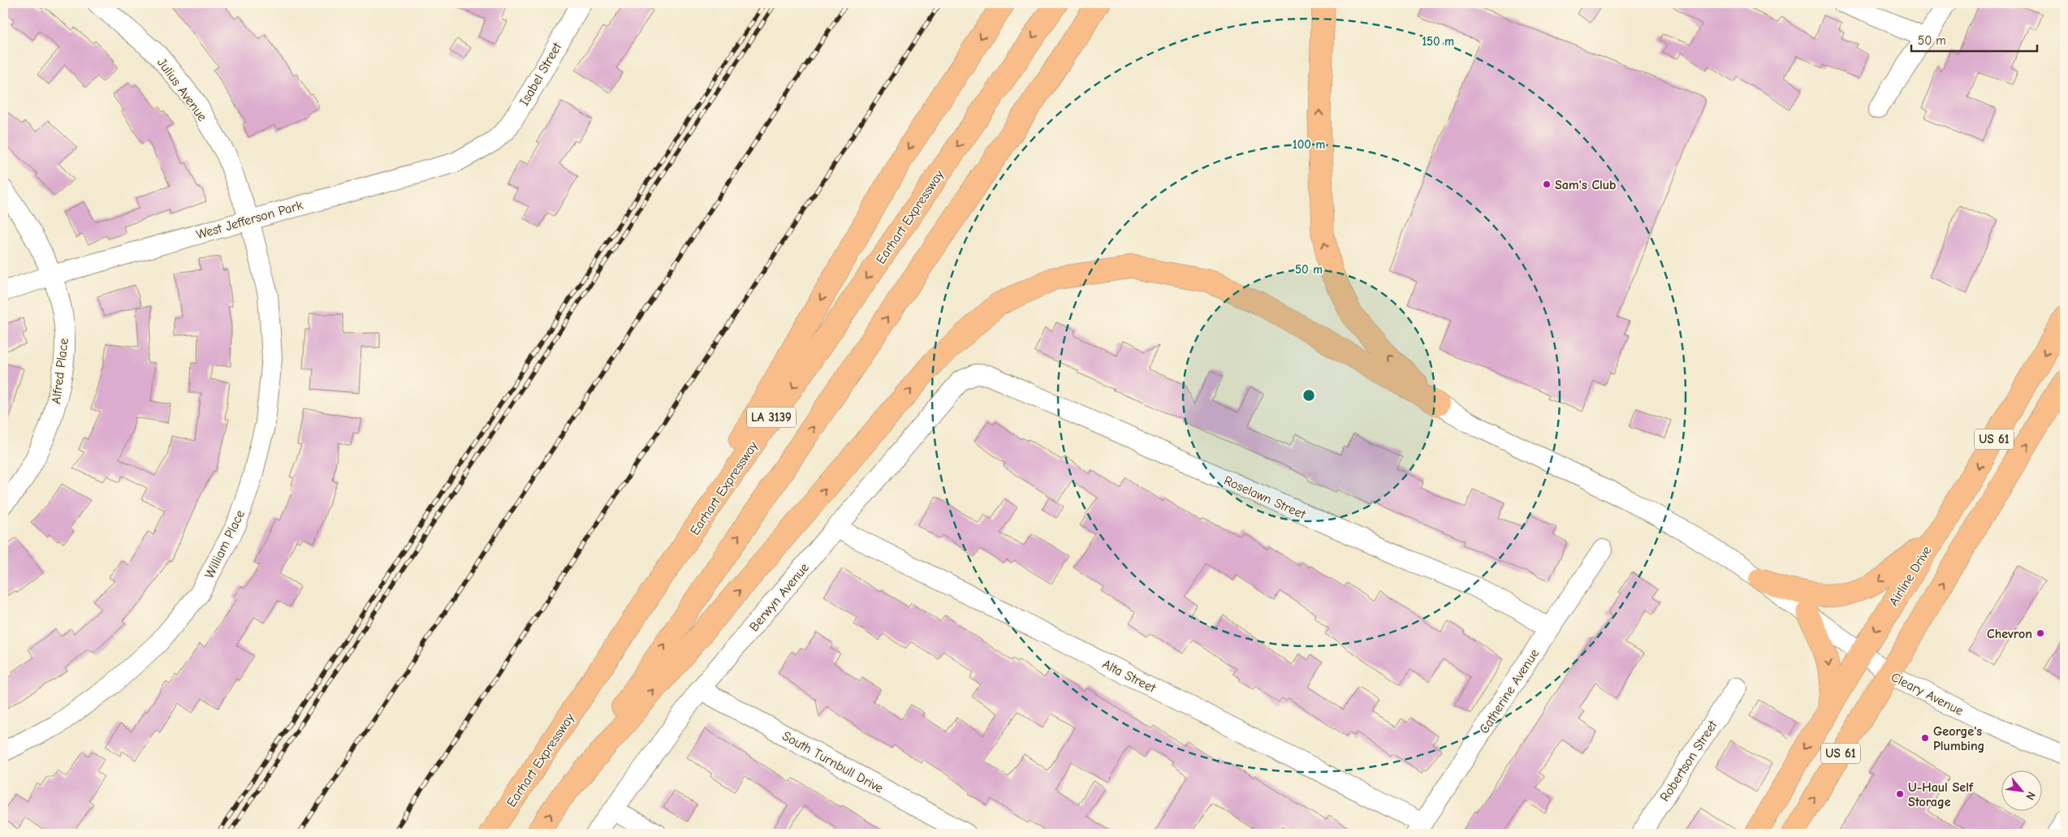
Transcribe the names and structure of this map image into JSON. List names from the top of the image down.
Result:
{
  "streets": {
    "highway": [
      "Earhart Expressway",
      "LA 3139",
      "US 61",
      "Airline Drive"
    ],
    "street": [
      "Isabel Street",
      "Julius Avenue",
      "West Jefferson Park",
      "Alfred Place",
      "Roselawn Street",
      "William Place",
      "Berwyn Avenue",
      "Alta Street",
      "Catherine Avenue",
      "Cleary Avenue",
      "Robertson Street",
      "South Turnbull Drive"
    ]
  },
  "crossings": [
    ["Isabel Street", "West Jefferson Park"],
    ["Julius Avenue", "West Jefferson Park"],
    ["Julius Avenue", "William Place"],
    ["West Jefferson Park", "Alfred Place"],
    ["West Jefferson Park", "William Place"],
    ["US 61", "Cleary Avenue"],
    ["Roselawn Street", "Berwyn Avenue"],
    ["Roselawn Street", "Catherine Avenue"],
    ["Airline Drive", "Cleary Avenue"],
    ["Berwyn Avenue", "Alta Street"],
    ["Berwyn Avenue", "South Turnbull Drive"],
    ["Alta Street", "Catherine Avenue"]
  ],
  "places": [
    "Sam's Club",
    "Chevron",
    "George's Plumbing",
    "U-Haul Self Storage"
  ],
  "scale_bar": "50 m",
  "north": "bottom right",
  "rings": ["150 m", "100 m", "50 m"]
}
